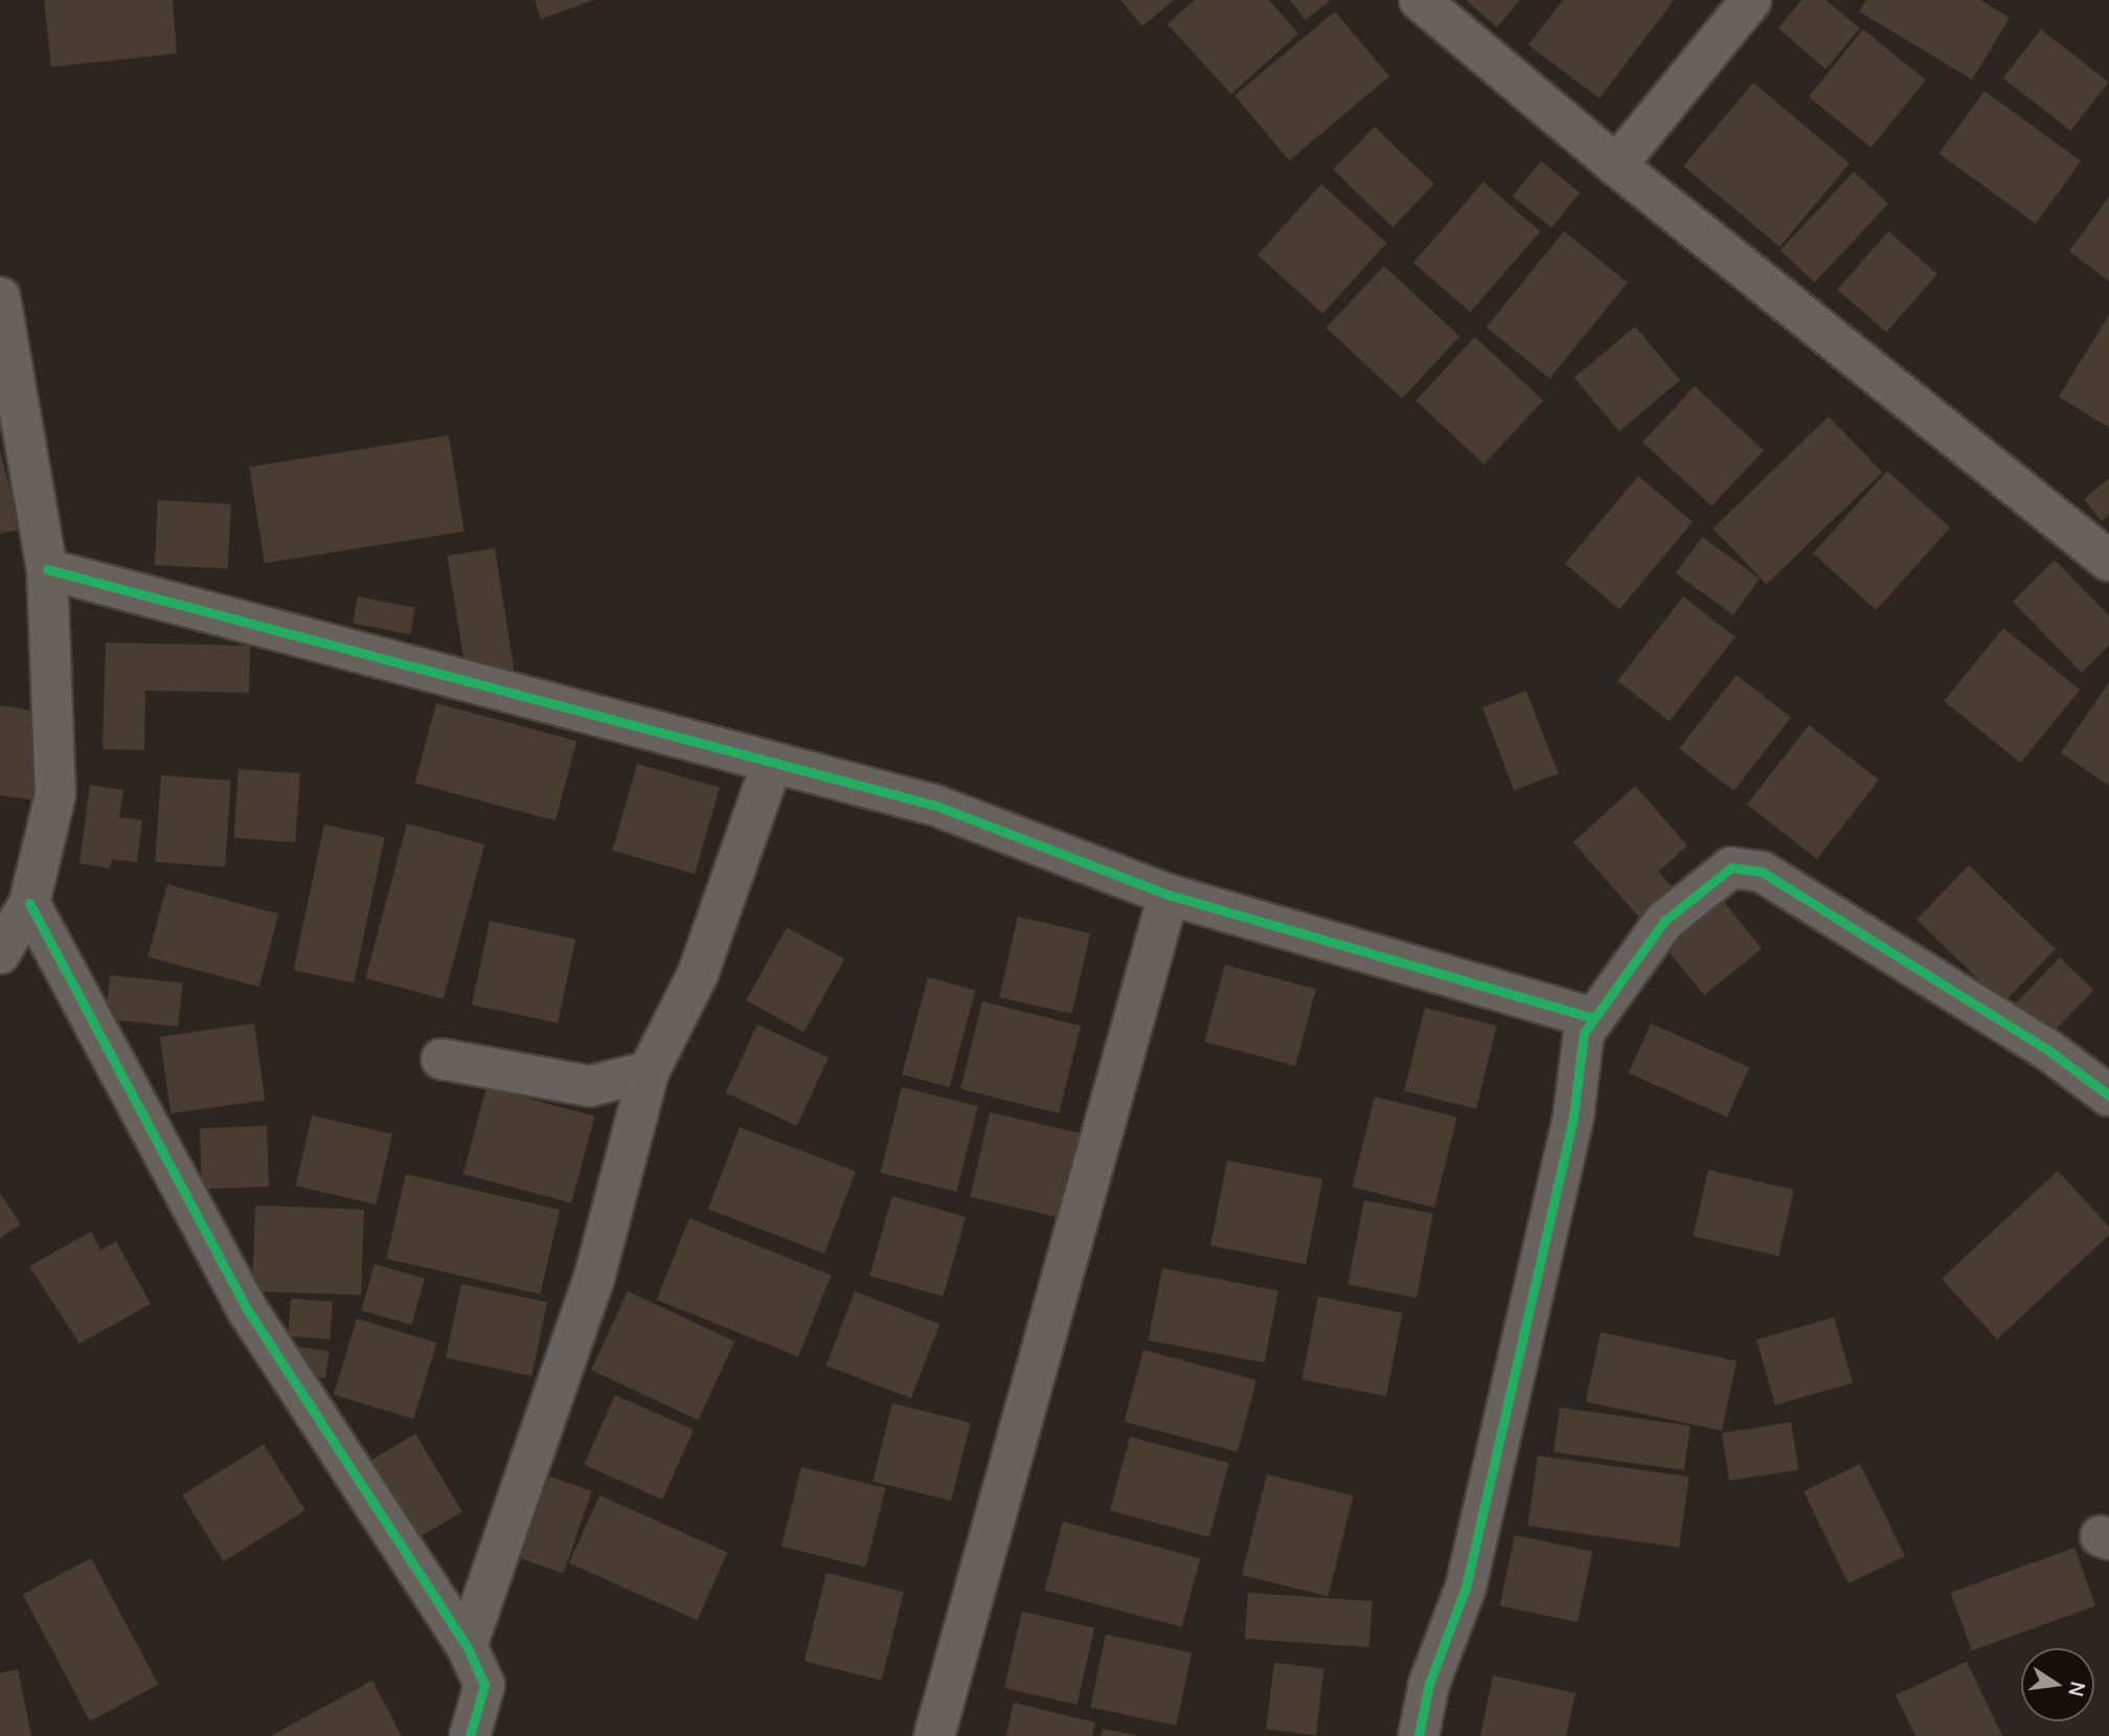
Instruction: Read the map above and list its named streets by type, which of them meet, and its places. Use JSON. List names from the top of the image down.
{
  "north": "right"
}
